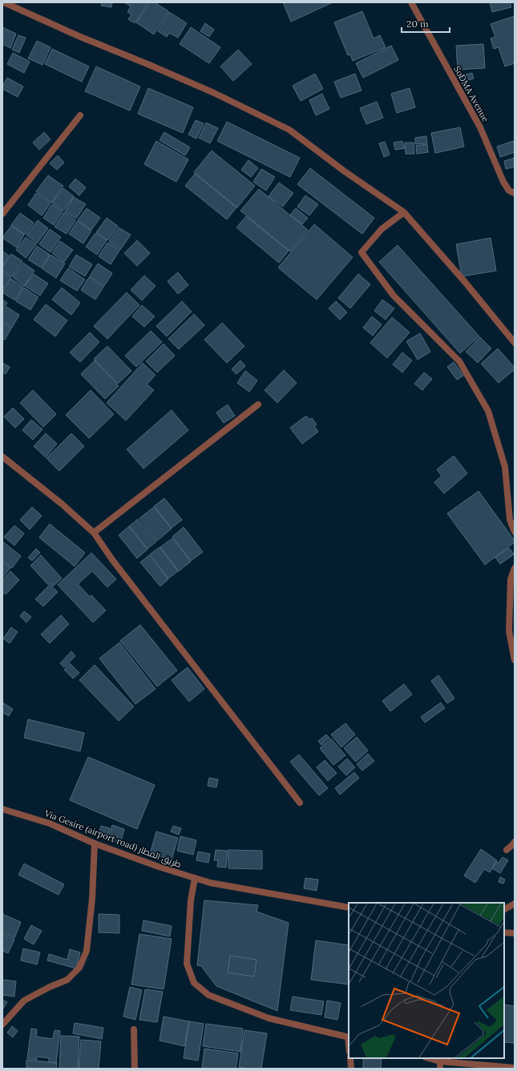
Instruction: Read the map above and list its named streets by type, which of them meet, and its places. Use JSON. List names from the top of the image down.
{
  "streets": {
    "street": ["SoDMA Avenue", "Via Gesire (airport road) طريق المطار"]
  },
  "scale_bar": "20 m"
}
